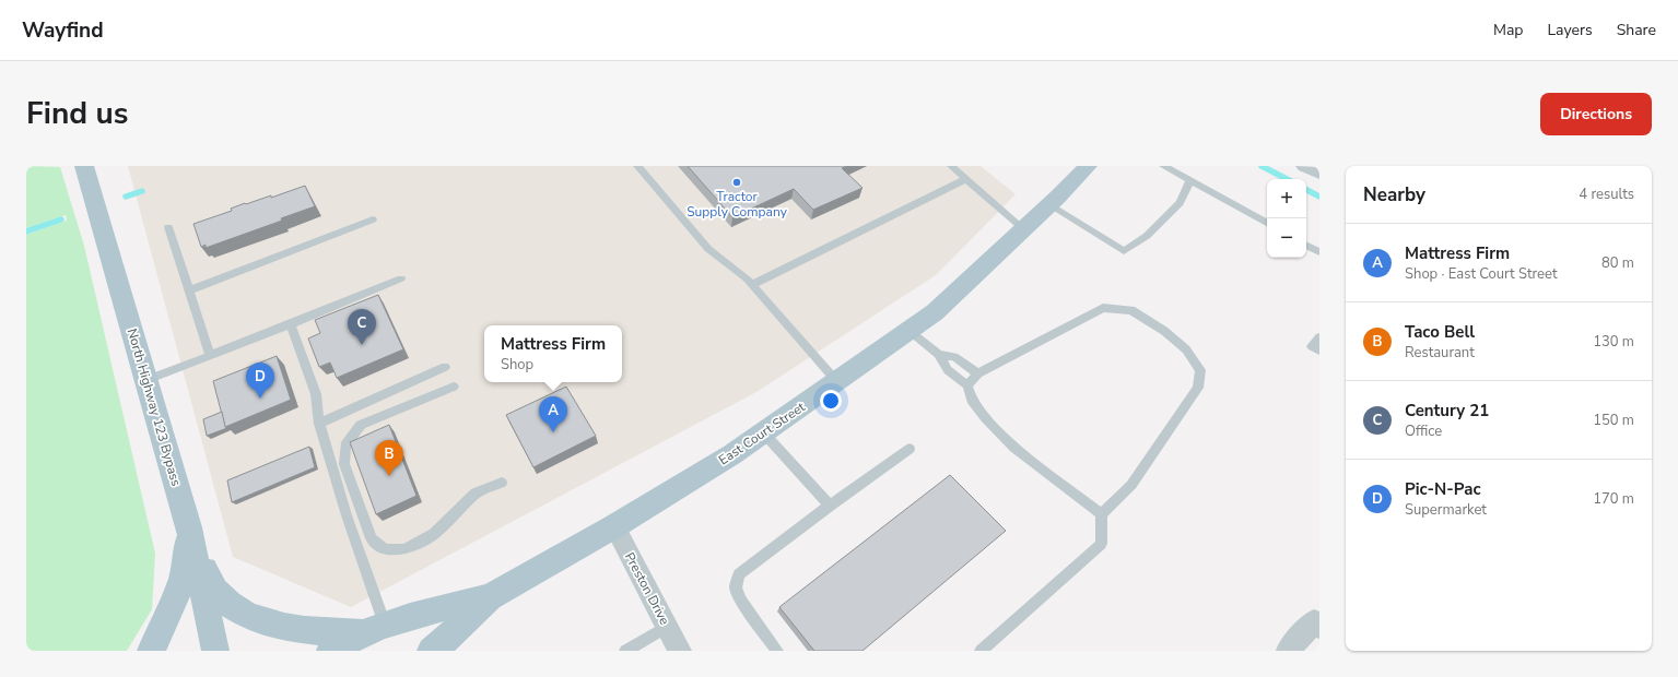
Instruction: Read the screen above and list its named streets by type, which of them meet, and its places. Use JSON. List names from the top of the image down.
{
  "streets": {
    "main road": ["North Highway 123 Bypass", "East Court Street"],
    "street": ["Preston Drive"]
  },
  "crossings": [
    ["East Court Street", "Preston Drive"]
  ],
  "places": ["Tractor Supply Company"],
  "page": {
    "header": "Wayfind",
    "nav": ["Map", "Layers", "Share"],
    "title": "Find us",
    "buttons": "Directions",
    "heading": ["Nearby", "4 results"],
    "map_buttons": ["+", "−"],
    "list": [
      {
        "mark": "A",
        "name": "Mattress Firm",
        "note": "Shop · East Court Street",
        "value": "80 m"
      },
      {
        "mark": "B",
        "name": "Taco Bell",
        "note": "Restaurant",
        "value": "130 m"
      },
      {
        "mark": "C",
        "name": "Century 21",
        "note": "Office",
        "value": "150 m"
      },
      {
        "mark": "D",
        "name": "Pic-N-Pac",
        "note": "Supermarket",
        "value": "170 m"
      }
    ],
    "pins": [
      "C",
      "D",
      "A",
      "B"
    ],
    "popup": ["Mattress Firm", "Shop"]
  }
}
